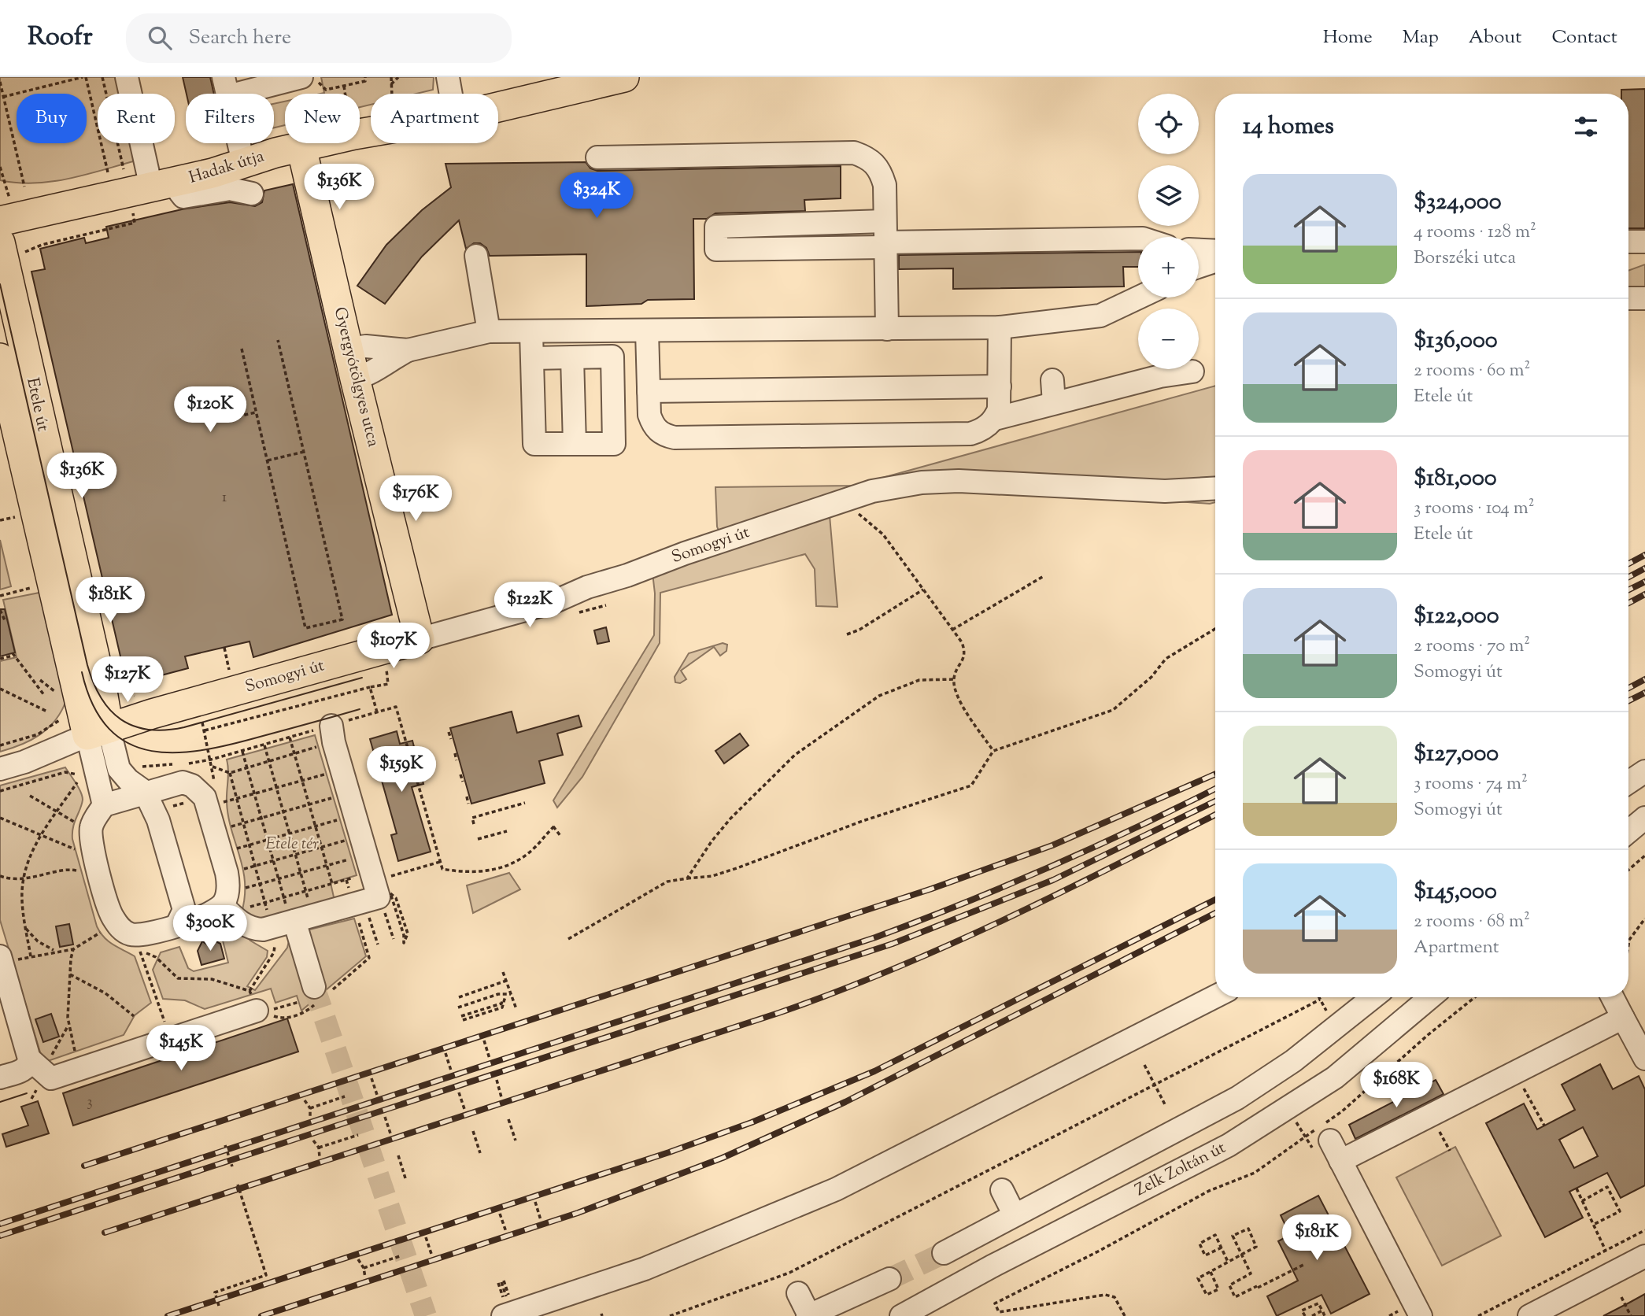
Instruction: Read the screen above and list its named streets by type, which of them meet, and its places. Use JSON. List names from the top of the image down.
{
  "streets": {
    "main road": [
      "Hadak útja",
      "Gyergyótölgyes utca",
      "Etele út",
      "Somogyi út"
    ],
    "street": ["Zelk Zoltán út"]
  },
  "crossings": [
    ["Hadak útja", "Gyergyótölgyes utca"],
    ["Gyergyótölgyes utca", "Somogyi út"],
    ["Etele út", "Somogyi út"]
  ],
  "parks": ["Etele tér"],
  "house_numbers": ["1", "3"],
  "page": {
    "header": "Roofr",
    "search": "Search here",
    "nav": [
      "Home",
      "Map",
      "About",
      "Contact"
    ],
    "map_buttons": ["+", "−"],
    "chip": [
      "Buy",
      "Rent",
      "Filters",
      "New",
      "Apartment"
    ],
    "heading": "14 homes",
    "list": [
      {
        "name": "$324,000",
        "note": "4 rooms · 128 m² · Borszéki utca"
      },
      {
        "name": "$136,000",
        "note": "2 rooms · 60 m² · Etele út"
      },
      {
        "name": "$181,000",
        "note": "3 rooms · 104 m² · Etele út"
      },
      {
        "name": "$122,000",
        "note": "2 rooms · 70 m² · Somogyi út"
      },
      {
        "name": "$127,000",
        "note": "3 rooms · 74 m² · Somogyi út"
      },
      {
        "name": "$145,000",
        "note": "2 rooms · 68 m² · Apartment"
      }
    ],
    "price": [
      "$136K",
      "$324K",
      "$120K",
      "$136K",
      "$176K",
      "$181K",
      "$122K",
      "$107K",
      "$127K",
      "$159K",
      "$300K",
      "$145K",
      "$168K",
      "$181K"
    ]
  }
}
